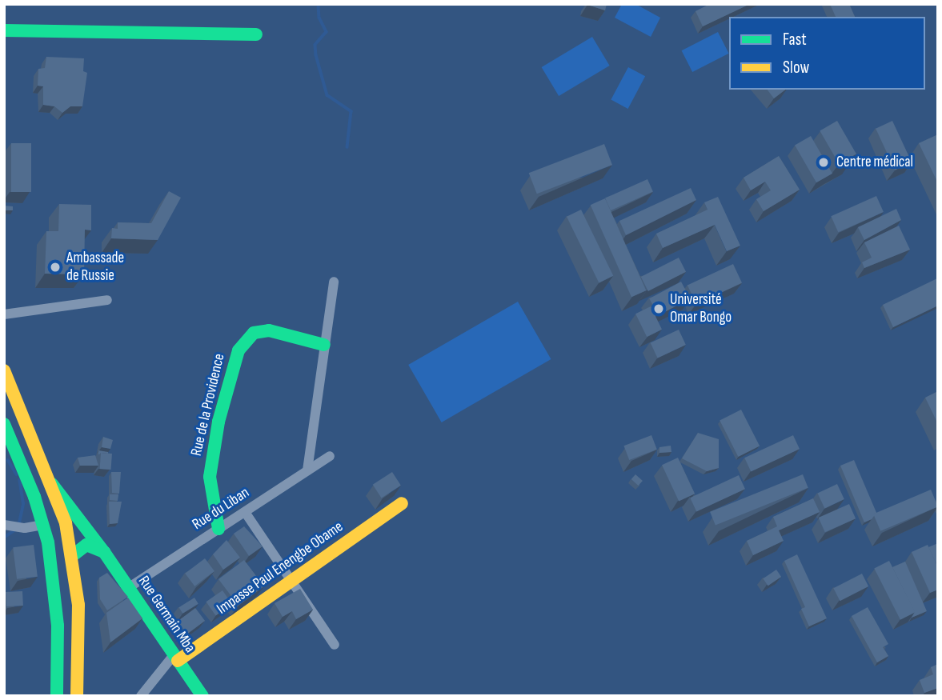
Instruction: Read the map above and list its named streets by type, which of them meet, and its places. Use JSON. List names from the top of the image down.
{
  "streets": {
    "street": [
      "Rue de la Providence",
      "Rue du Liban",
      "Impasse Paul Enengbe Obame",
      "Rue Germain Mba"
    ]
  },
  "crossings": [
    ["Rue de la Providence", "Rue du Liban"],
    ["Rue du Liban", "Rue Germain Mba"],
    ["Impasse Paul Enengbe Obame", "Rue Germain Mba"]
  ],
  "places": ["Centre médical", "Ambassade de Russie", "Université Omar Bongo"],
  "legend": ["Fast", "Slow"]
}
